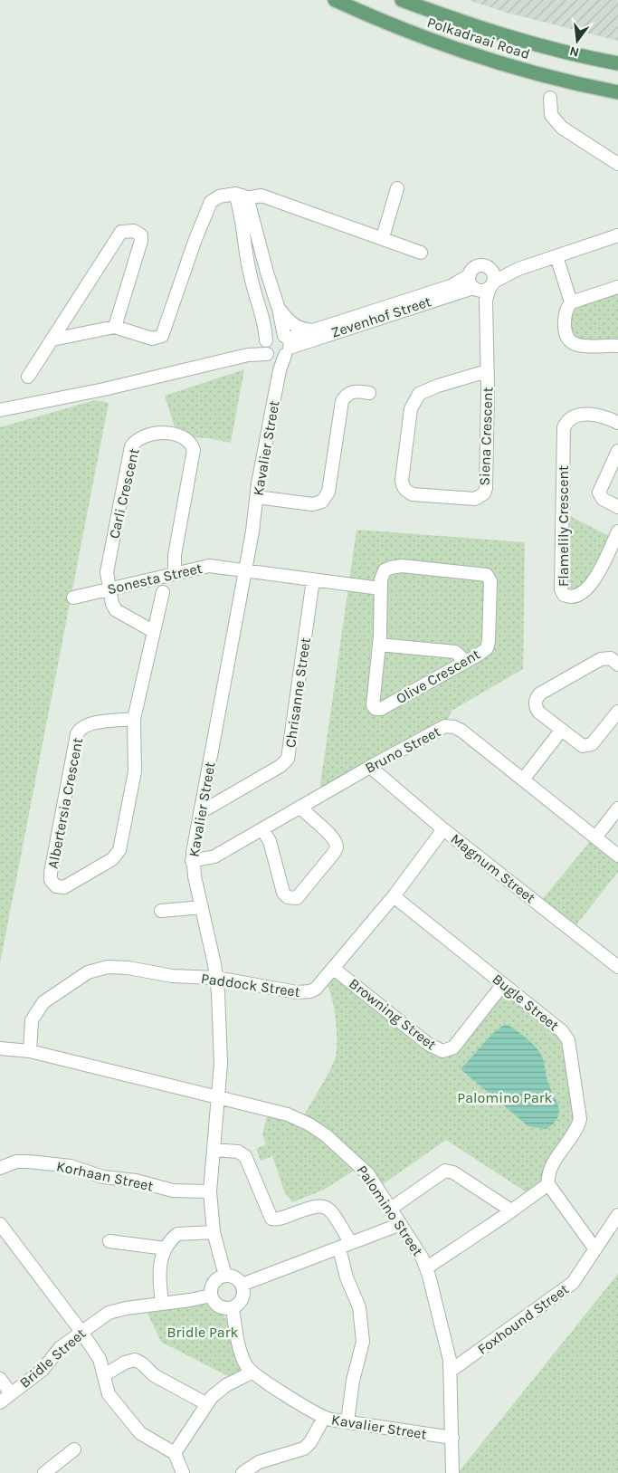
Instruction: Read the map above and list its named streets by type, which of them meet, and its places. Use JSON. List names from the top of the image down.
{
  "streets": {
    "main road": ["Polkadraai Road"],
    "street": [
      "Zevenhof Street",
      "Siena Crescent",
      "Kavalier Street",
      "Carli Crescent",
      "Flamelily Crescent",
      "Sonesta Street",
      "Olive Crescent",
      "Chrisanne Street",
      "Bruno Street",
      "Albertersia Crescent",
      "Magnum Street",
      "Paddock Street",
      "Bugle Street",
      "Browning Street",
      "Korhaan Street",
      "Palomino Street",
      "Foxhound Street",
      "Bridle Street"
    ]
  },
  "crossings": [
    ["Zevenhof Street", "Siena Crescent"],
    ["Zevenhof Street", "Kavalier Street"],
    ["Kavalier Street", "Sonesta Street"],
    ["Kavalier Street", "Chrisanne Street"],
    ["Kavalier Street", "Bruno Street"],
    ["Kavalier Street", "Paddock Street"],
    ["Kavalier Street", "Korhaan Street"],
    ["Kavalier Street", "Palomino Street"],
    ["Kavalier Street", "Bridle Street"],
    ["Carli Crescent", "Sonesta Street"],
    ["Carli Crescent", "Albertersia Crescent"],
    ["Sonesta Street", "Olive Crescent"],
    ["Sonesta Street", "Chrisanne Street"],
    ["Bruno Street", "Magnum Street"],
    ["Magnum Street", "Paddock Street"],
    ["Paddock Street", "Bugle Street"],
    ["Paddock Street", "Browning Street"],
    ["Paddock Street", "Palomino Street"],
    ["Bugle Street", "Browning Street"],
    ["Palomino Street", "Foxhound Street"]
  ],
  "parks": ["Palomino Park", "Bridle Park"],
  "north": "bottom"
}
